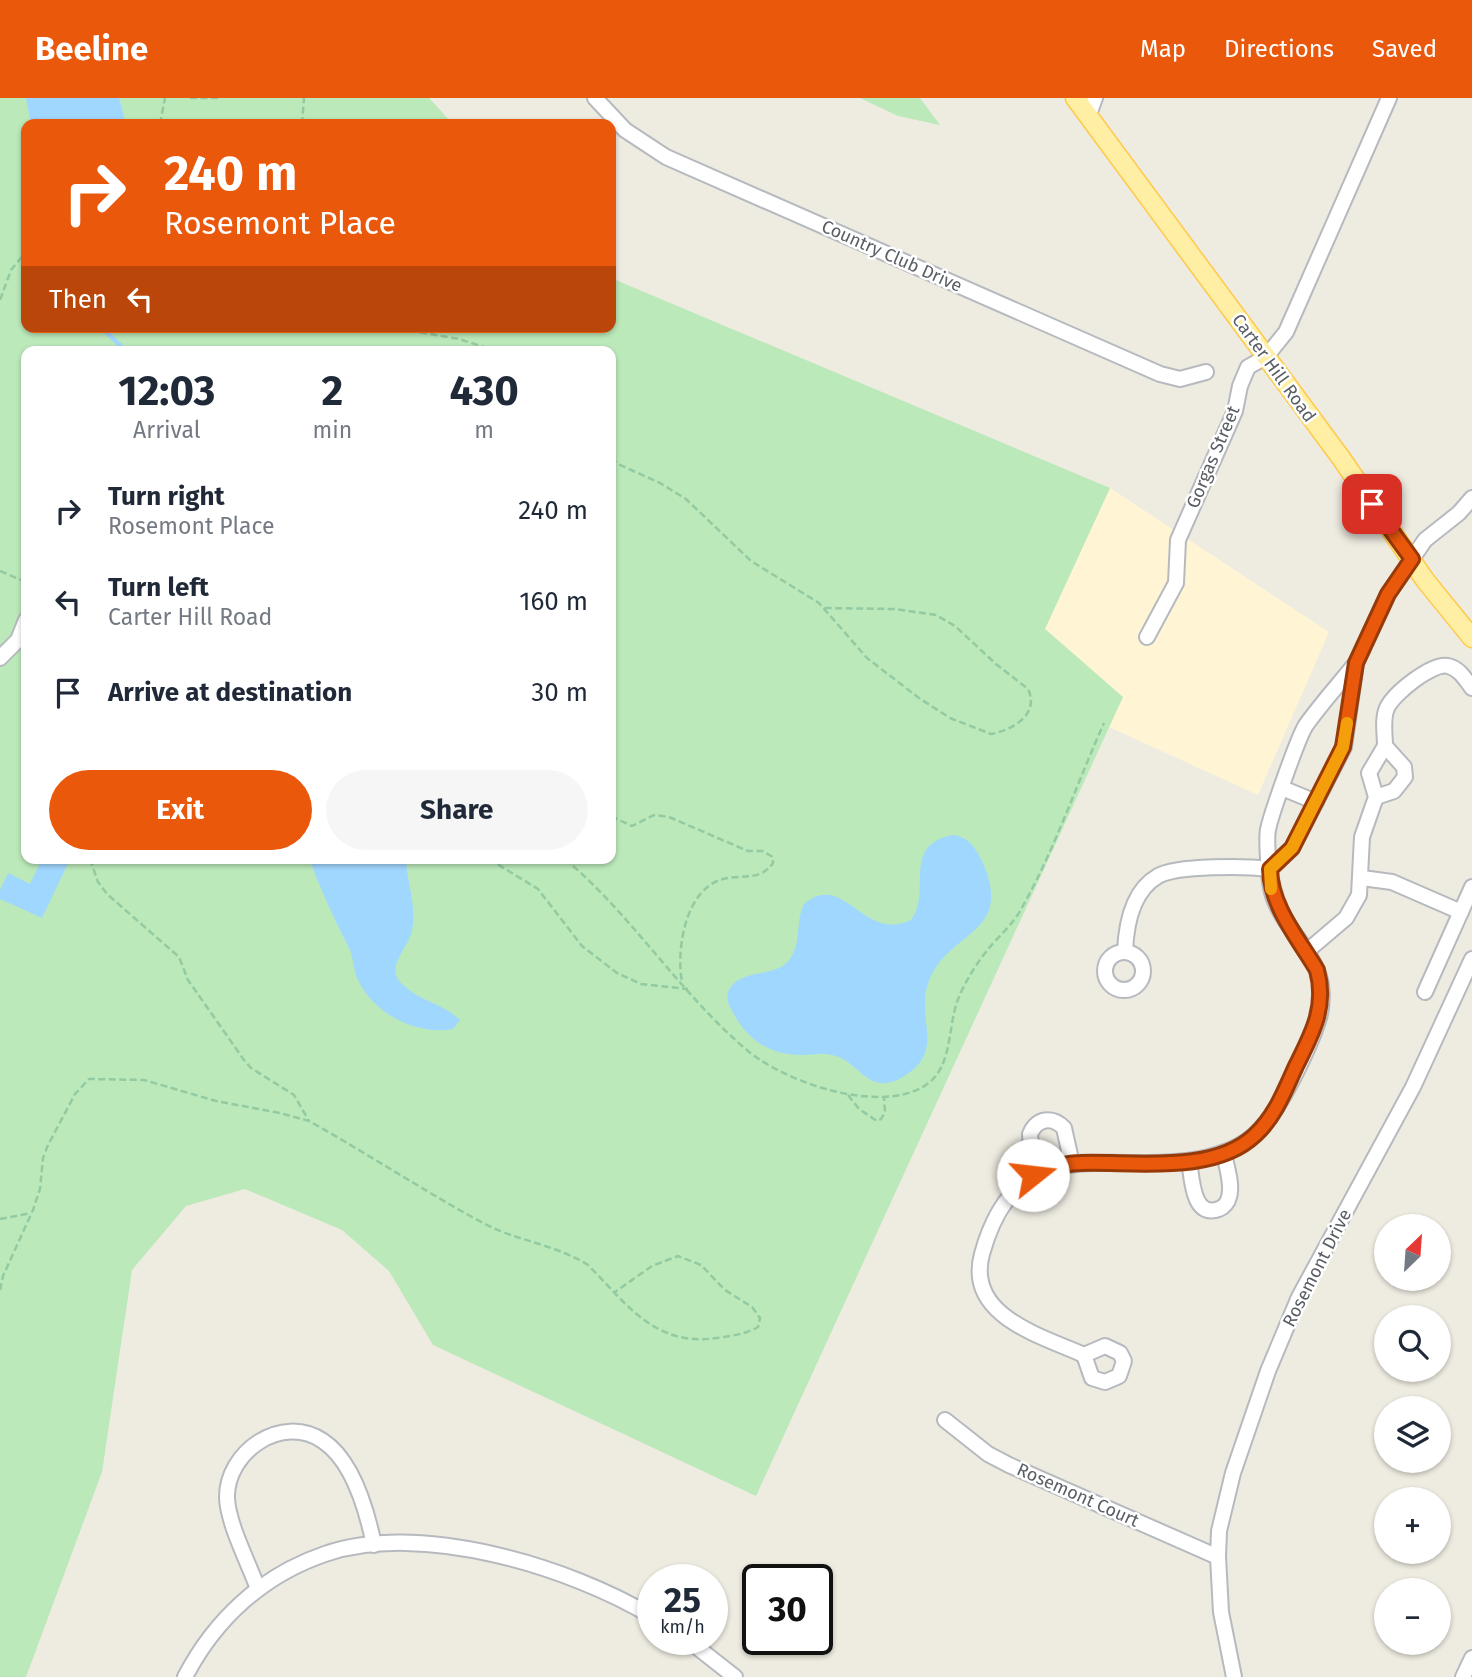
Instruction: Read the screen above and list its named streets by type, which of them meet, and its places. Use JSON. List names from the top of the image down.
{
  "streets": {
    "main road": ["Carter Hill Road"],
    "street": [
      "Country Club Drive",
      "Gorgas Street",
      "Rosemont Drive",
      "Rosemont Court"
    ]
  },
  "crossings": [
    ["Carter Hill Road", "Gorgas Street"],
    ["Rosemont Drive", "Rosemont Court"]
  ],
  "north": "top right",
  "page": {
    "header": "Beeline",
    "nav": ["Map", "Directions", "Saved"],
    "turn": ["240 m", "Rosemont Place"],
    "then": "Then",
    "eta": [
      "12:03",
      "Arrival",
      "2",
      "min",
      "430",
      "m"
    ],
    "list": [
      {
        "name": "Turn right",
        "note": "Rosemont Place",
        "value": "240 m"
      },
      {
        "name": "Turn left",
        "note": "Carter Hill Road",
        "value": "160 m"
      },
      {
        "name": "Arrive at destination",
        "value": "30 m"
      }
    ],
    "buttons": ["Exit", "Share"],
    "map_buttons": ["+", "−"],
    "speed": "25 km/h",
    "limit": "30"
  }
}
